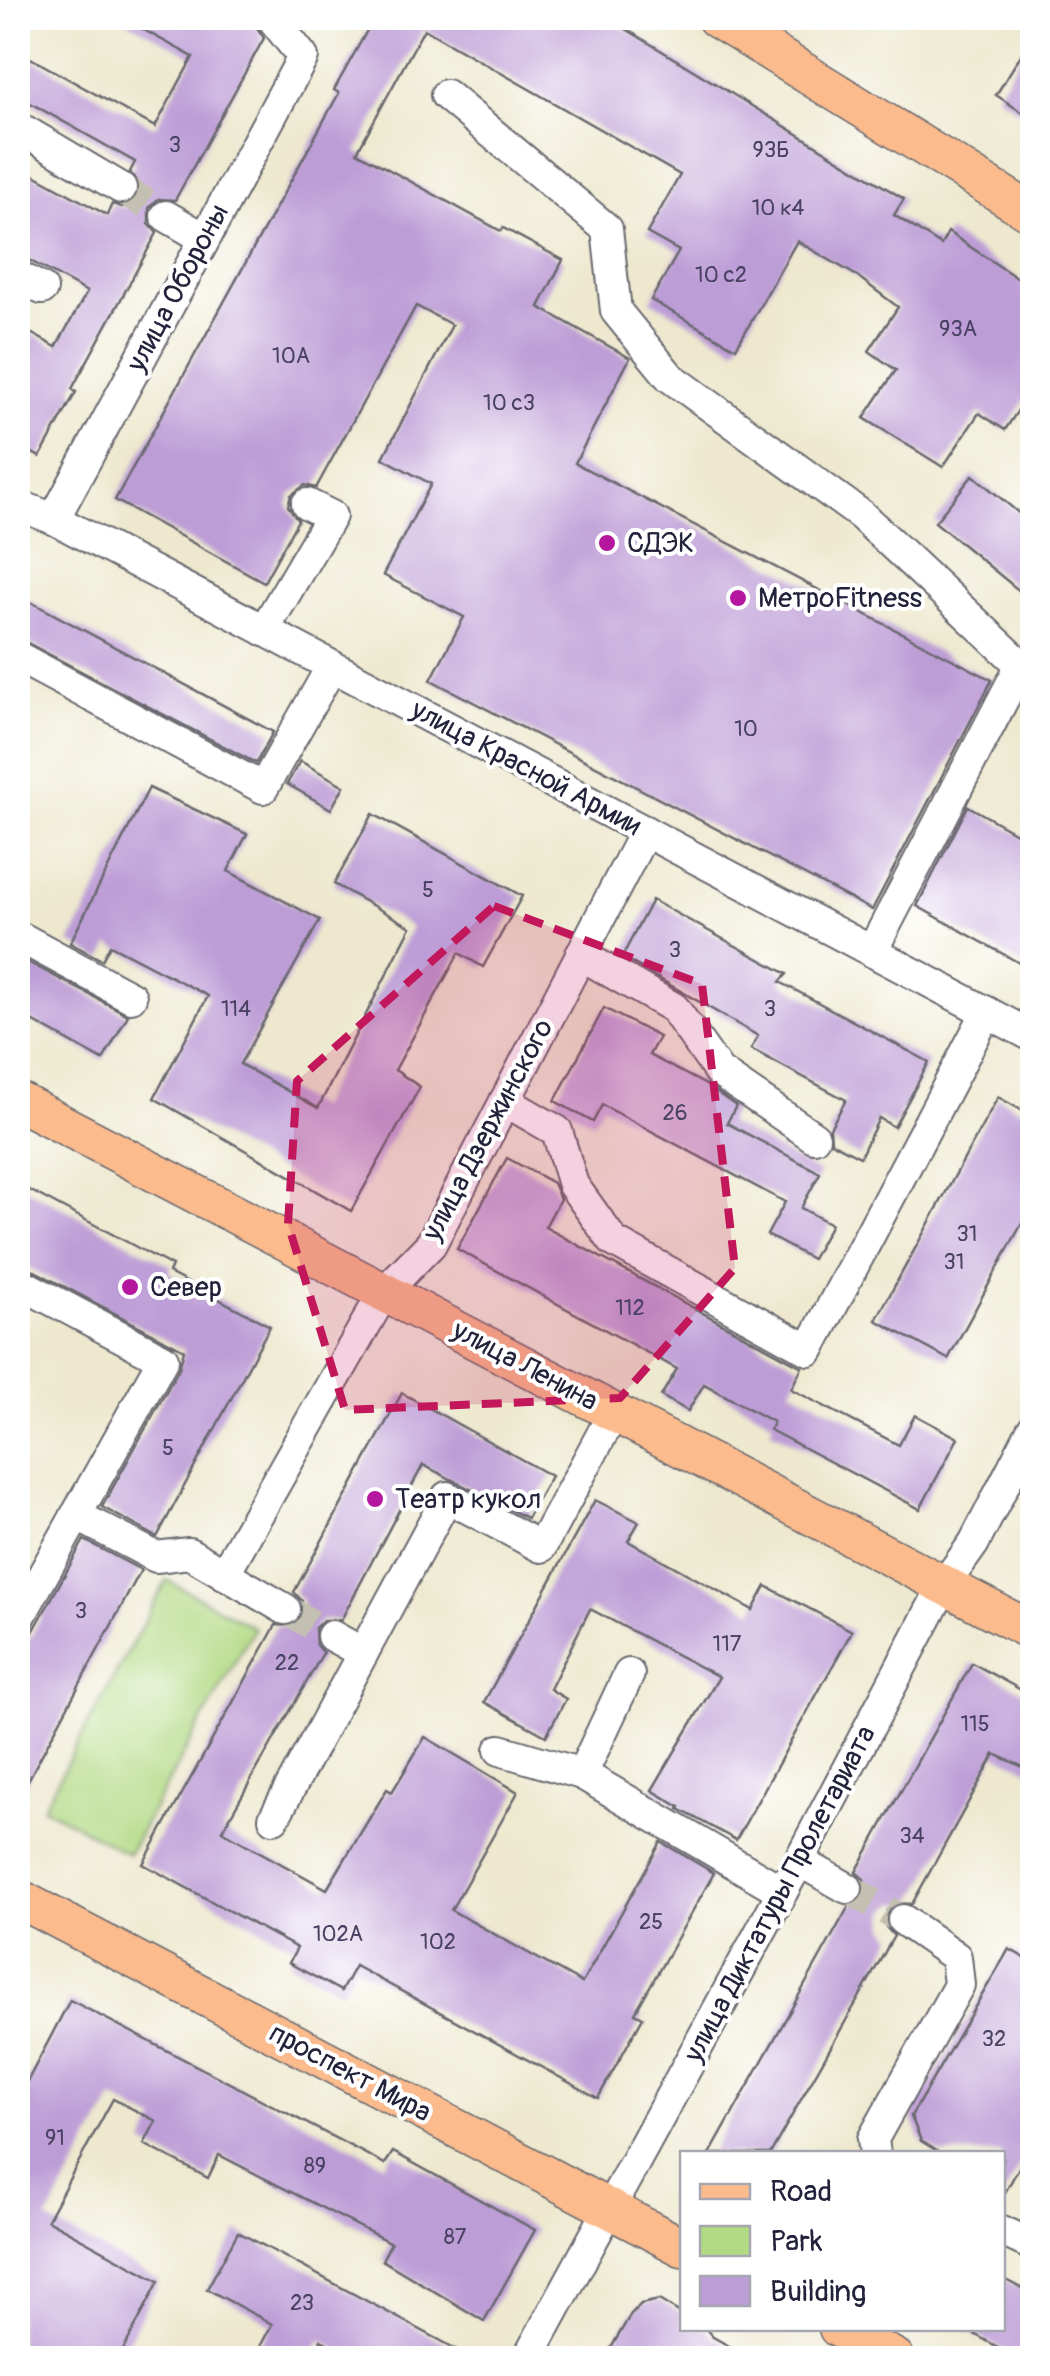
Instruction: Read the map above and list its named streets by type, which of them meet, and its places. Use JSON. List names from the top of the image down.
{
  "streets": {
    "main road": ["улица Ленина", "проспект Мира"],
    "street": [
      "улица Обороны",
      "улица Красной Армии",
      "улица Дзержинского",
      "улица Диктатуры Пролетариата"
    ]
  },
  "crossings": [
    ["улица Обороны", "улица Красной Армии"],
    ["улица Красной Армии", "улица Дзержинского"],
    ["улица Дзержинского", "улица Ленина"],
    ["улица Ленина", "улица Диктатуры Пролетариата"],
    ["улица Диктатуры Пролетариата", "проспект Мира"]
  ],
  "places": [
    "СДЭК",
    "МетроFitness",
    "Север",
    "Театр кукол"
  ],
  "house_numbers": [
    "3",
    "93Б",
    "10 к4",
    "10 с2",
    "93А",
    "10А",
    "10 с3",
    "10",
    "5",
    "3",
    "114",
    "3",
    "26",
    "31",
    "31",
    "112",
    "5",
    "3",
    "117",
    "22",
    "115",
    "34",
    "25",
    "102А",
    "102",
    "32",
    "91",
    "89",
    "87",
    "23"
  ],
  "legend": ["Road", "Park", "Building"]
}
